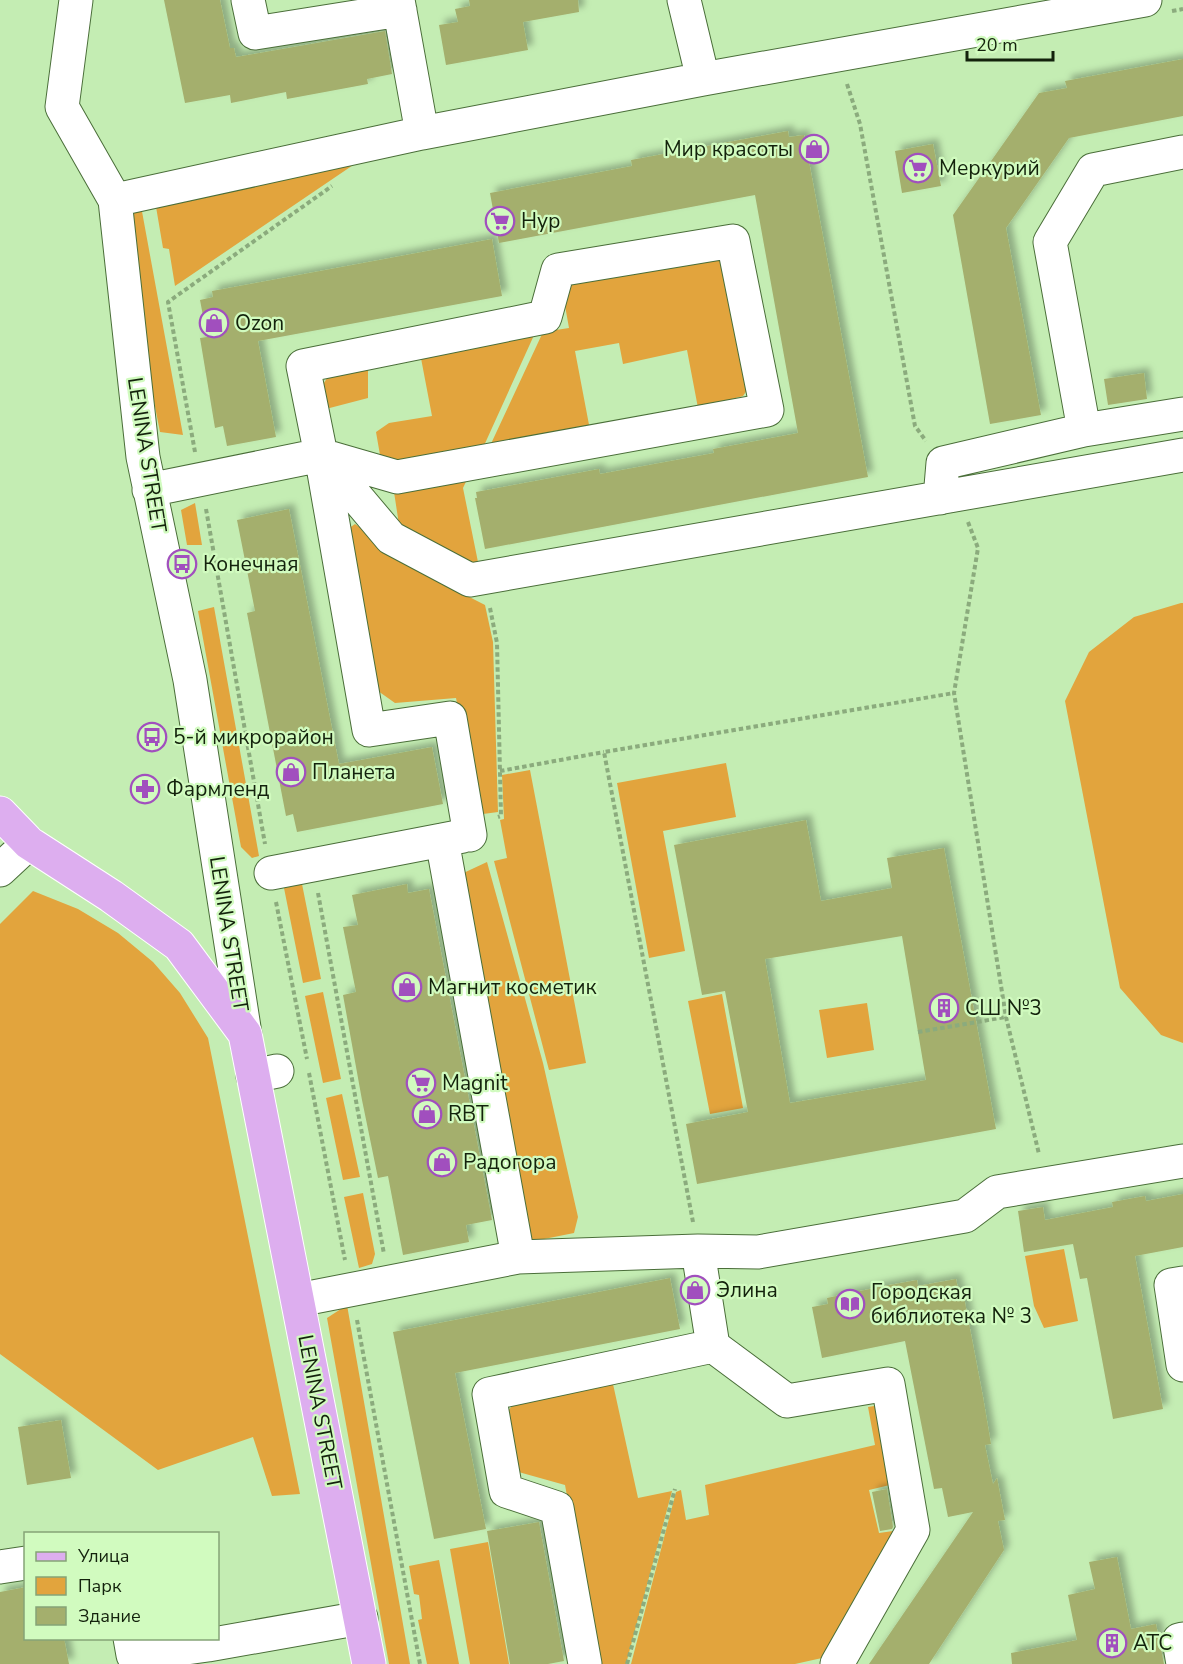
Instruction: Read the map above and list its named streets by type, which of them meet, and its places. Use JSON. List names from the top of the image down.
{
  "streets": {
    "main road": ["LENINA STREET"]
  },
  "places": {
    "shop": [
      "Мир красоты",
      "Ozon",
      "Планета",
      "Магнит косметик",
      "RBT",
      "Радогора",
      "Элина"
    ],
    "supermarket": ["Меркурий", "Нур", "Magnit"],
    "bus stop": ["Конечная", "5-й микрорайон"],
    "pharmacy": ["Фармленд"],
    "building": ["СШ №3", "АТС"],
    "library": ["Городская библиотека № 3"]
  },
  "legend": ["Улица", "Парк", "Здание"],
  "scale_bar": "20 m"
}
